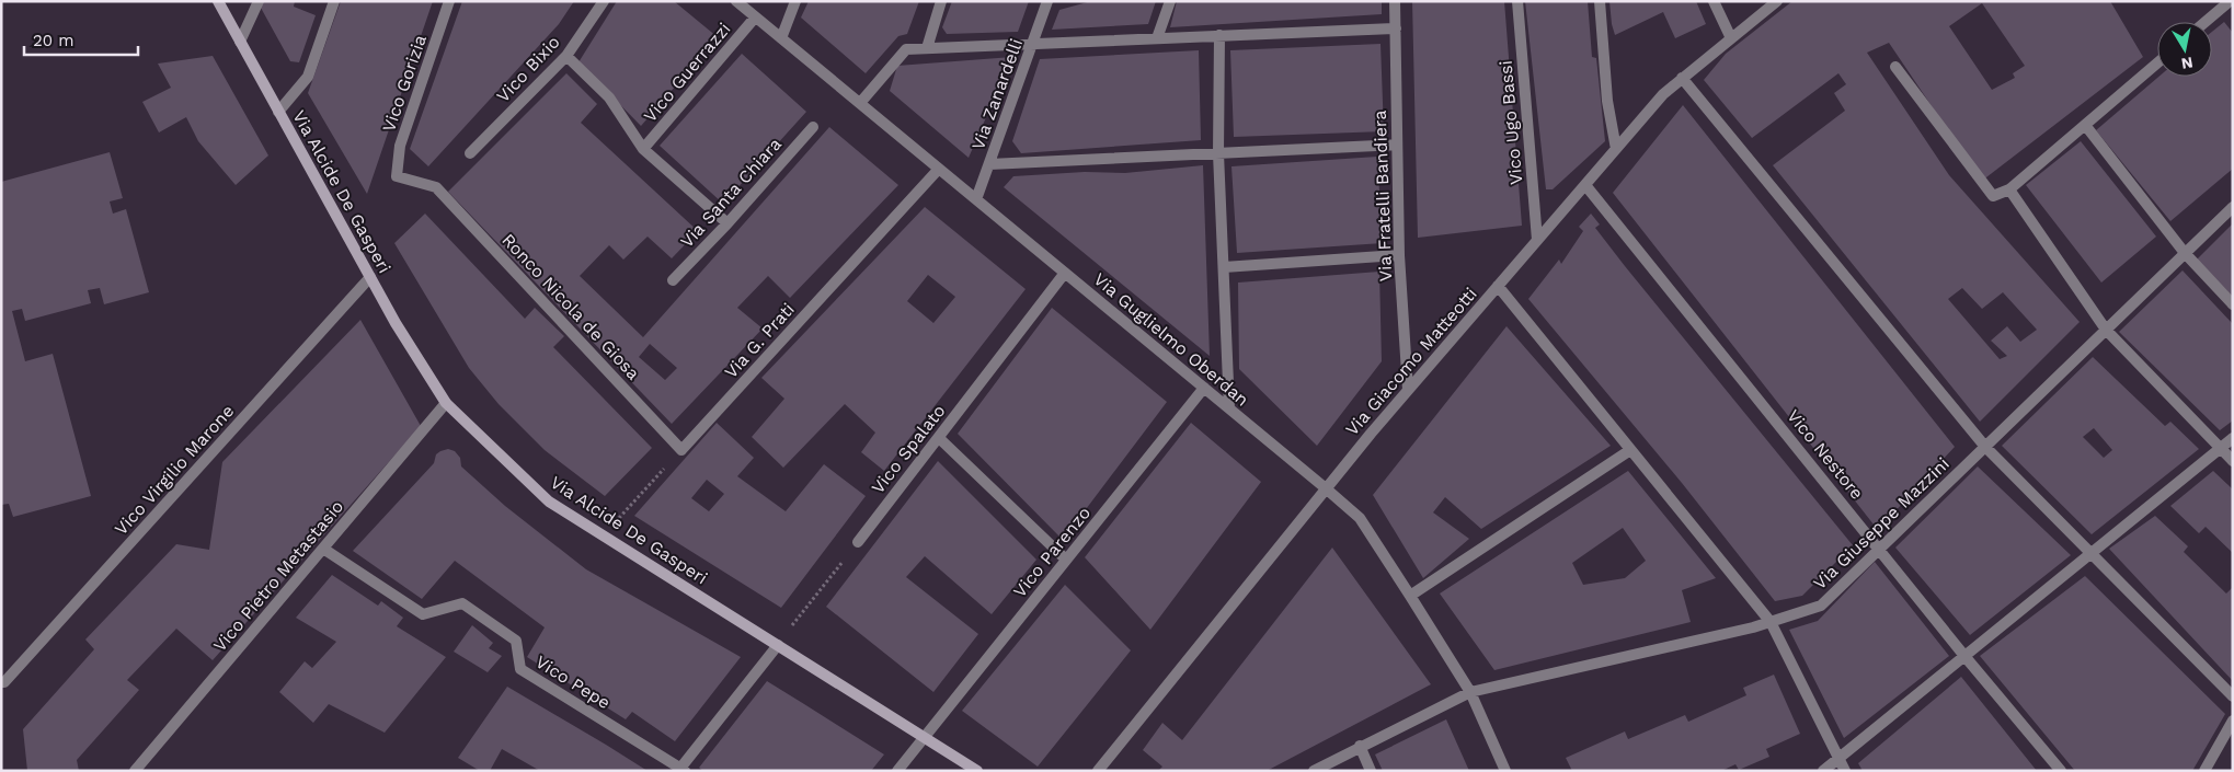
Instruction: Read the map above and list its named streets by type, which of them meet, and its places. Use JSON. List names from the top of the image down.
{
  "streets": {
    "street": [
      "Vico Bixio",
      "Vico Guerrazzi",
      "Vico Gorizia",
      "Via Zanardelli",
      "Vico Ugo Bassi",
      "Via Alcide De Gasperi",
      "Via Santa Chiara",
      "Via Fratelli Bandiera",
      "Ronco Nicola de Giosa",
      "Via Guglielmo Oberdan",
      "Via G. Prati",
      "Via Giacomo Matteotti",
      "Vico Spalato",
      "Vico Nestore",
      "Vico Virgilio Marone",
      "Via Giuseppe Mazzini",
      "Vico Parenzo",
      "Vico Pietro Metastasio",
      "Vico Pepe"
    ]
  },
  "crossings": [
    ["Vico Guerrazzi", "Via Guglielmo Oberdan"],
    ["Vico Gorizia", "Ronco Nicola de Giosa"],
    ["Via Zanardelli", "Via Guglielmo Oberdan"],
    ["Vico Ugo Bassi", "Via Giacomo Matteotti"],
    ["Via Alcide De Gasperi", "Vico Virgilio Marone"],
    ["Via Alcide De Gasperi", "Vico Parenzo"],
    ["Via Alcide De Gasperi", "Vico Pietro Metastasio"],
    ["Via Fratelli Bandiera", "Via Giacomo Matteotti"],
    ["Ronco Nicola de Giosa", "Via G. Prati"],
    ["Via Guglielmo Oberdan", "Via G. Prati"],
    ["Via Guglielmo Oberdan", "Via Giacomo Matteotti"],
    ["Via Guglielmo Oberdan", "Vico Spalato"],
    ["Via Guglielmo Oberdan", "Via Giuseppe Mazzini"],
    ["Via Guglielmo Oberdan", "Vico Parenzo"],
    ["Via Giacomo Matteotti", "Vico Nestore"],
    ["Vico Nestore", "Via Giuseppe Mazzini"],
    ["Vico Pietro Metastasio", "Vico Pepe"]
  ],
  "scale_bar": "20 m",
  "north": "bottom"
}
